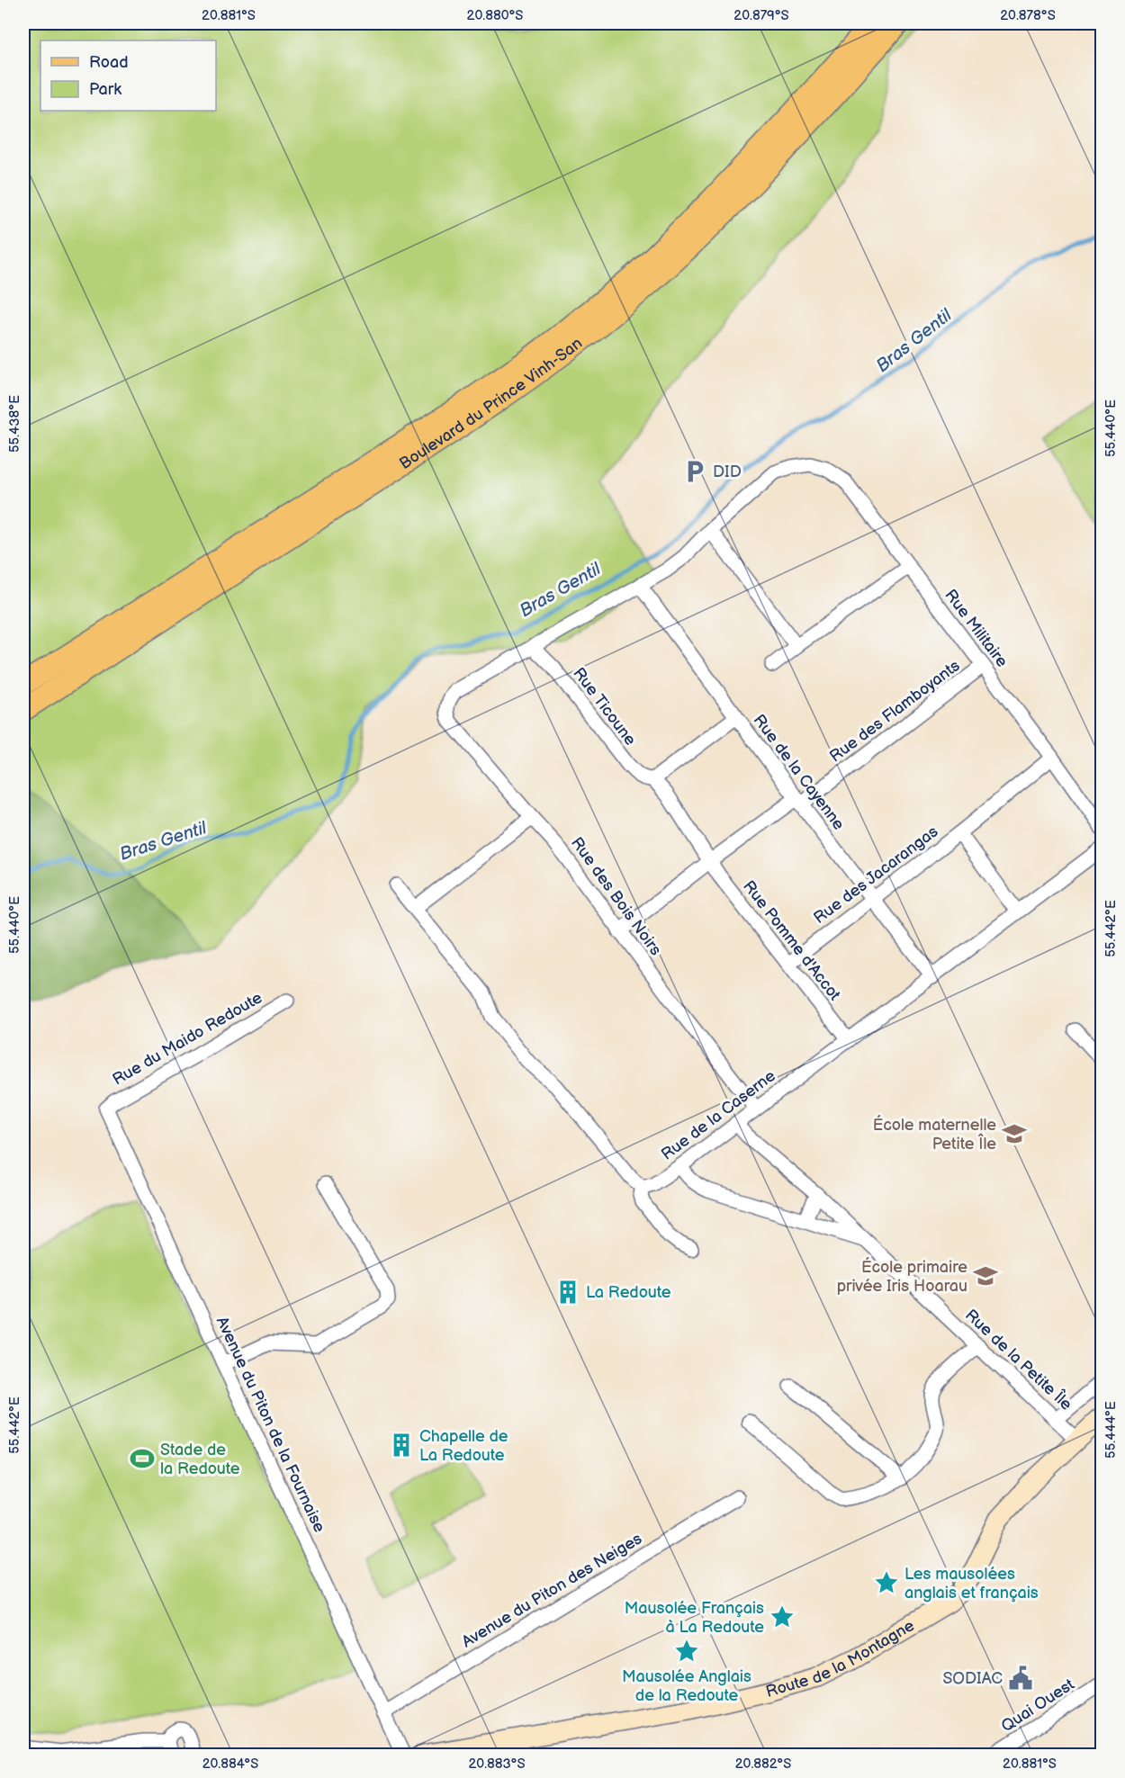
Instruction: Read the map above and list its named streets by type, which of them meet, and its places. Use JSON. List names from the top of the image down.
{
  "streets": {
    "main road": ["Boulevard du Prince Vinh-San", "Route de la Montagne"],
    "street": [
      "Rue Militaire",
      "Rue Ticoune",
      "Rue des Flamboyants",
      "Rue de la Cayenne",
      "Rue des Jacarangas",
      "Rue des Bois Noirs",
      "Rue Pomme d'Accot",
      "Rue du Maido Redoute",
      "Rue de la Caserne",
      "Rue de la Petite Île",
      "Avenue du Piton de la Fournaise",
      "Avenue du Piton des Neiges",
      "Quai Ouest"
    ]
  },
  "crossings": [
    ["Rue Militaire", "Rue des Flamboyants"],
    ["Rue Militaire", "Rue des Jacarangas"],
    ["Rue Ticoune", "Rue des Flamboyants"],
    ["Rue Ticoune", "Rue des Bois Noirs"],
    ["Rue Ticoune", "Rue Pomme d'Accot"],
    ["Rue des Flamboyants", "Rue de la Cayenne"],
    ["Rue des Flamboyants", "Rue des Bois Noirs"],
    ["Rue des Flamboyants", "Rue Pomme d'Accot"],
    ["Rue de la Cayenne", "Rue des Jacarangas"],
    ["Rue de la Cayenne", "Rue de la Caserne"],
    ["Rue des Jacarangas", "Rue Pomme d'Accot"],
    ["Rue des Jacarangas", "Rue de la Caserne"],
    ["Rue des Bois Noirs", "Rue de la Caserne"],
    ["Rue Pomme d'Accot", "Rue de la Caserne"],
    ["Rue du Maido Redoute", "Avenue du Piton de la Fournaise"],
    ["Rue de la Caserne", "Rue de la Petite Île"],
    ["Rue de la Petite Île", "Route de la Montagne"],
    ["Avenue du Piton de la Fournaise", "Avenue du Piton des Neiges"]
  ],
  "water": ["Bras Gentil"],
  "places": {
    "parking": ["DID"],
    "school or university": ["École maternelle Petite Île", "École primaire privée Iris Hoarau"],
    "building": ["La Redoute", "Chapelle de La Redoute"],
    "sports": ["Stade de la Redoute"],
    "place": ["Les mausolées anglais et français", "Mausolée Français à La Redoute", "Mausolée Anglais de la Redoute"],
    "public building": ["SODIAC"]
  },
  "legend": ["Road", "Park"],
  "coordinates": [
    "20.881°S",
    "20.880°S",
    "20.879°S",
    "20.878°S",
    "55.438°E",
    "55.440°E",
    "55.442°E",
    "55.444°E",
    "20.884°S",
    "20.883°S",
    "20.882°S"
  ]
}
